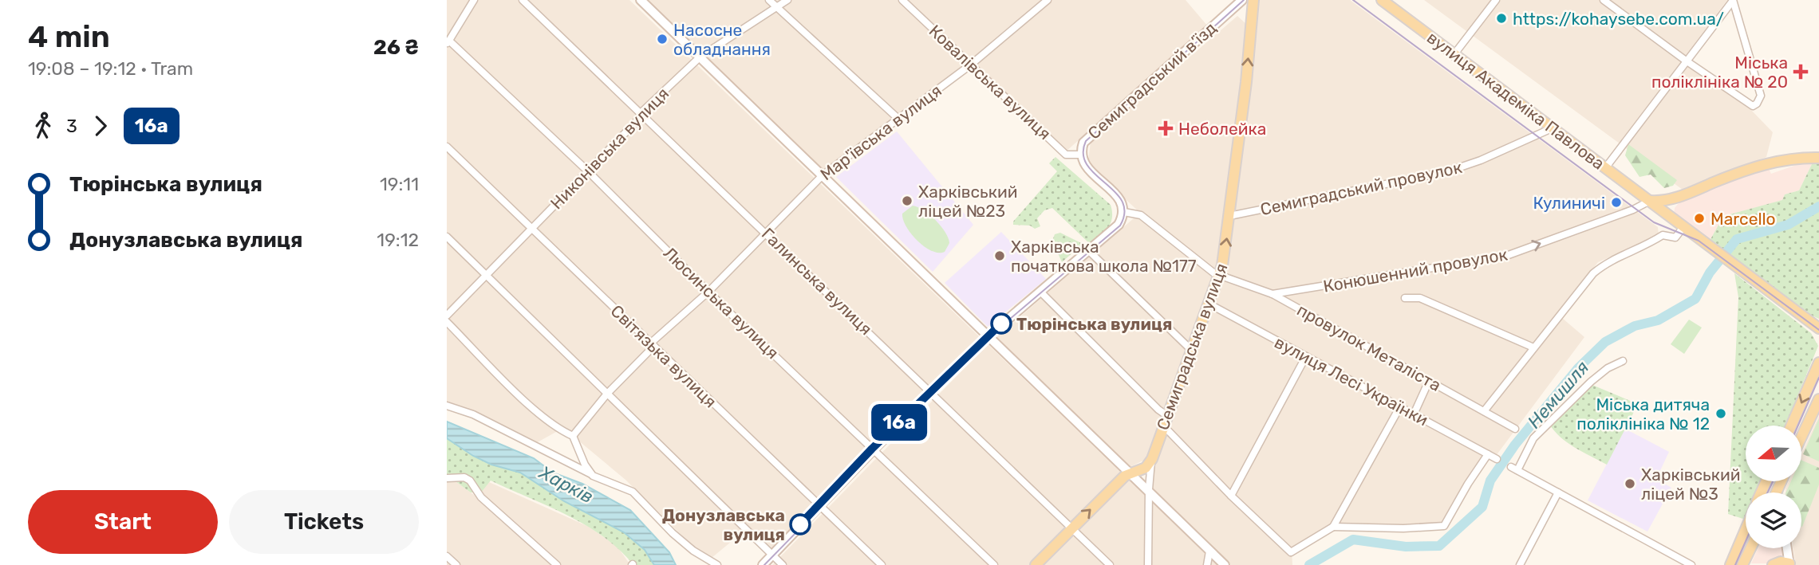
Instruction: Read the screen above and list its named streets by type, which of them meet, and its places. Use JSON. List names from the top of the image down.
{
  "streets": {
    "main road": ["Семиградський в’їзд", "вулиця Академіка Павлова", "Семиградська вулиця"],
    "street": [
      "Ковалівська вулиця",
      "Мар'ївська вулиця",
      "Никонівська вулиця",
      "Семиградський провулок",
      "Конюшенний провулок",
      "Галинська вулиця",
      "Люсинська вулиця",
      "провулок Металіста",
      "Світязька вулиця",
      "вулиця Лесі Українки"
    ]
  },
  "crossings": [
    ["Семиградський в’їзд", "Ковалівська вулиця"],
    ["Ковалівська вулиця", "Мар'ївська вулиця"],
    ["вулиця Академіка Павлова", "Семиградський провулок"],
    ["вулиця Академіка Павлова", "Конюшенний провулок"],
    ["Мар'ївська вулиця", "Галинська вулиця"],
    ["Мар'ївська вулиця", "Люсинська вулиця"],
    ["Мар'ївська вулиця", "Світязька вулиця"],
    ["Никонівська вулиця", "Галинська вулиця"],
    ["Никонівська вулиця", "Люсинська вулиця"],
    ["Никонівська вулиця", "Світязька вулиця"],
    ["Семиградський провулок", "Семиградська вулиця"],
    ["Конюшенний провулок", "провулок Металіста"],
    ["Семиградська вулиця", "провулок Металіста"],
    ["Семиградська вулиця", "вулиця Лесі Українки"]
  ],
  "one_way": ["Конюшенний провулок", "Семиградська вулиця"],
  "water": ["Немишля", "Харків"],
  "places": {
    "other": [
      "https://kohaysebe.com.ua/",
      "Насосне обладнання",
      "Харківський ліцей №23",
      "Кулиничі",
      "Marcello",
      "Харківська початкова школа №177",
      "Тюрінська вулиця",
      "Міська дитяча поліклініка № 12",
      "Харківський ліцей №3",
      "Донузлавська вулиця"
    ],
    "health": ["Міська поліклініка № 20", "Неболейка"]
  },
  "lines": ["tram line 16a"],
  "north": "left",
  "page": {
    "heading": ["4 min", "19:08 – 19:12 · Tram", "26 ₴"],
    "on_map": "16a",
    "legs": ["3", "16a"],
    "list": [
      {
        "name": "Тюрінська вулиця",
        "value": "19:11"
      },
      {
        "name": "Донузлавська вулиця",
        "value": "19:12"
      }
    ],
    "buttons": ["Start", "Tickets"]
  }
}
